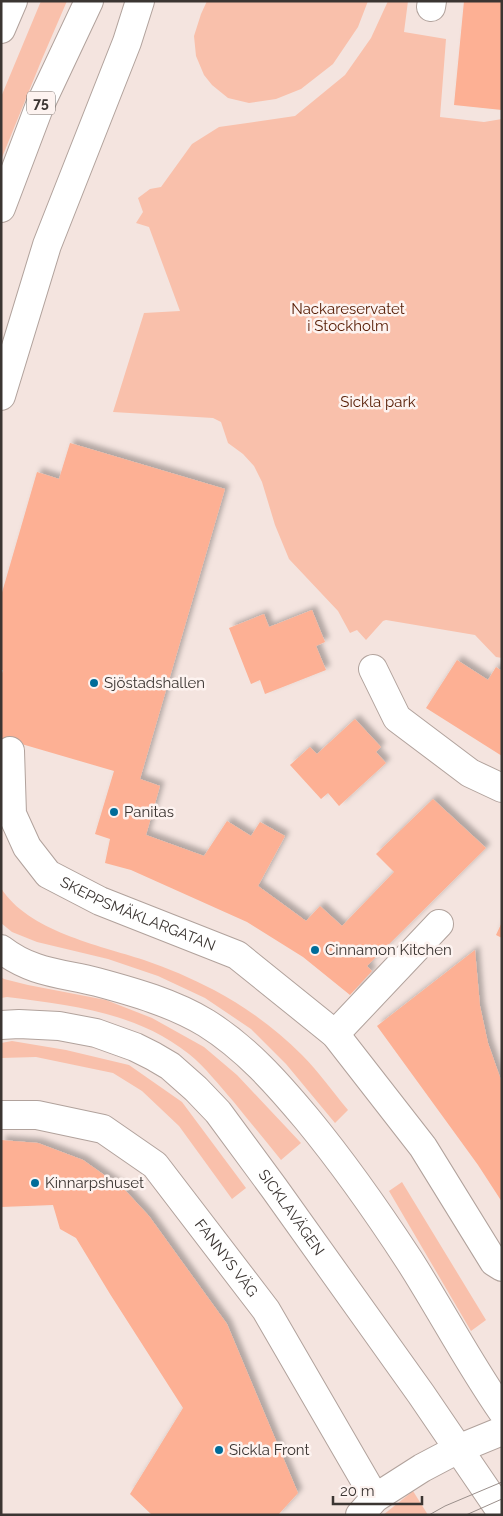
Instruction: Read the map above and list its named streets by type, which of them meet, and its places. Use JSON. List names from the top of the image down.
{
  "streets": {
    "main road": [
      "75",
      "SKEPPSMÄKLARGATAN",
      "SICKLAVÄGEN",
      "FANNYS VÄG"
    ]
  },
  "parks": ["Nackareservatet i Stockholm", "Sickla park"],
  "places": [
    "Sjöstadshallen",
    "Panitas",
    "Cinnamon Kitchen",
    "Kinnarpshuset",
    "Sickla Front"
  ],
  "scale_bar": "20 m"
}
